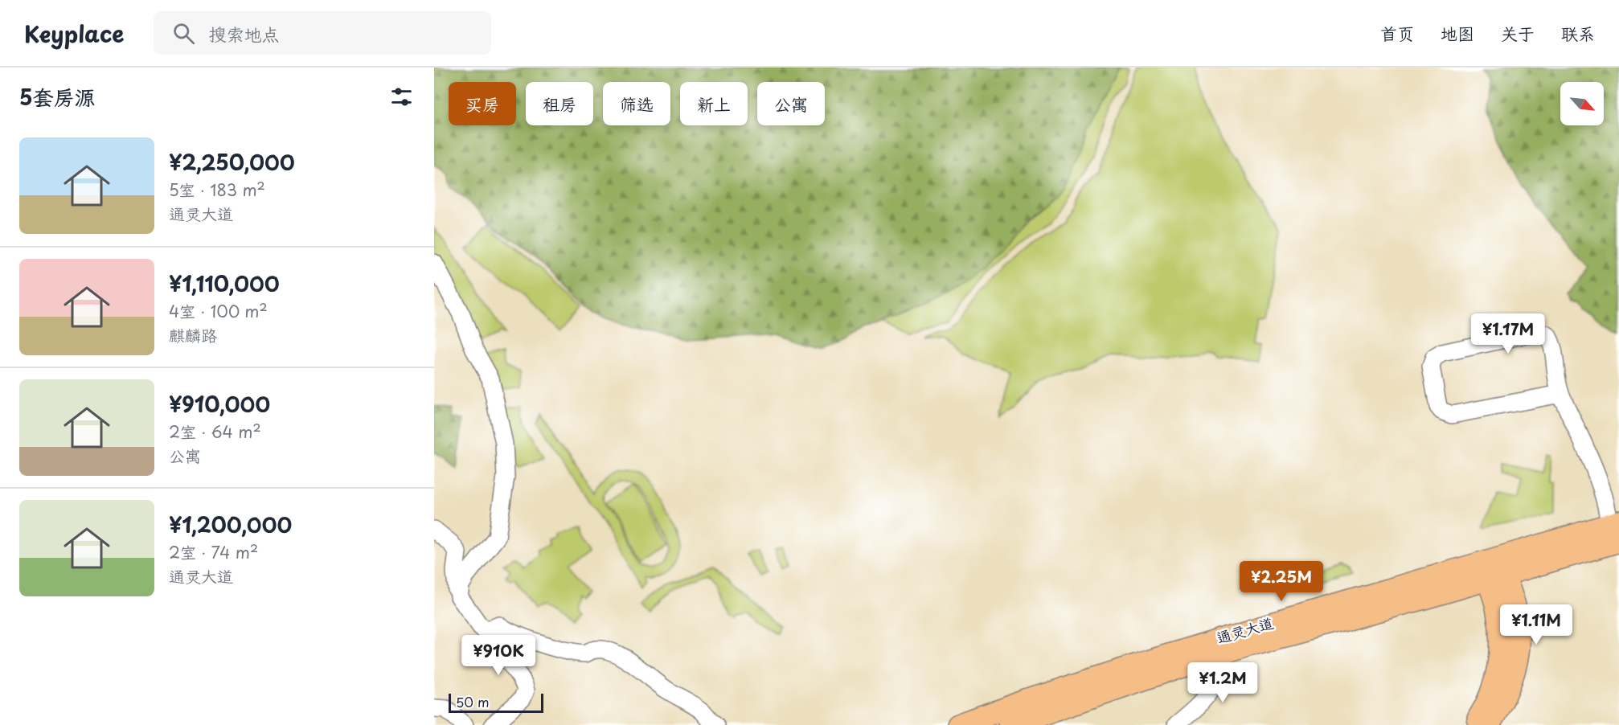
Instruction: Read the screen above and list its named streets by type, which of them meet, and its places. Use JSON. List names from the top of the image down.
{
  "streets": {
    "main road": ["通灵大道"]
  },
  "scale_bar": "50 m",
  "north": "bottom right",
  "page": {
    "header": "Keyplace",
    "search": "搜索地点",
    "nav": [
      "首页",
      "地图",
      "关于",
      "联系"
    ],
    "heading": "5套房源",
    "chip": [
      "买房",
      "租房",
      "筛选",
      "新上",
      "公寓"
    ],
    "list": [
      {
        "name": "¥2,250,000",
        "note": "5室 · 183 m² · 通灵大道"
      },
      {
        "name": "¥1,110,000",
        "note": "4室 · 100 m² · 麒麟路"
      },
      {
        "name": "¥910,000",
        "note": "2室 · 64 m² · 公寓"
      },
      {
        "name": "¥1,200,000",
        "note": "2室 · 74 m² · 通灵大道"
      }
    ],
    "price": [
      "¥1.17M",
      "¥2.25M",
      "¥1.11M",
      "¥910K",
      "¥1.2M"
    ],
    "scale": "50 m"
  }
}
